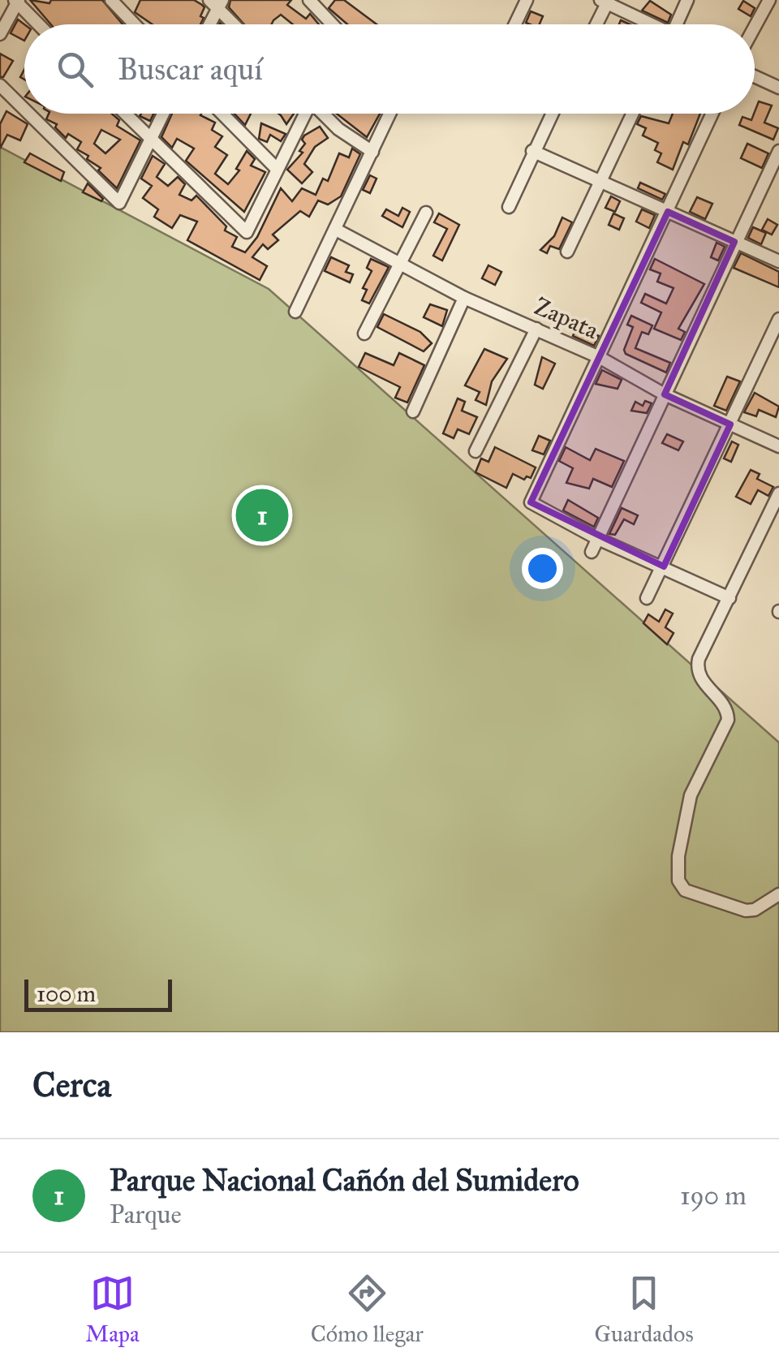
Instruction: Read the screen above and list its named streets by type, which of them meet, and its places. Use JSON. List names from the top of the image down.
{
  "streets": {
    "street": ["Zapata"]
  },
  "scale_bar": "100 m",
  "page": {
    "search": "Buscar aquí",
    "pins": "1",
    "scale": "100 m",
    "heading": "Cerca",
    "list": [
      {
        "mark": "1",
        "name": "Parque Nacional Cañón del Sumidero",
        "note": "Parque",
        "value": "190 m"
      }
    ],
    "nav": ["Mapa", "Cómo llegar", "Guardados"]
  }
}
